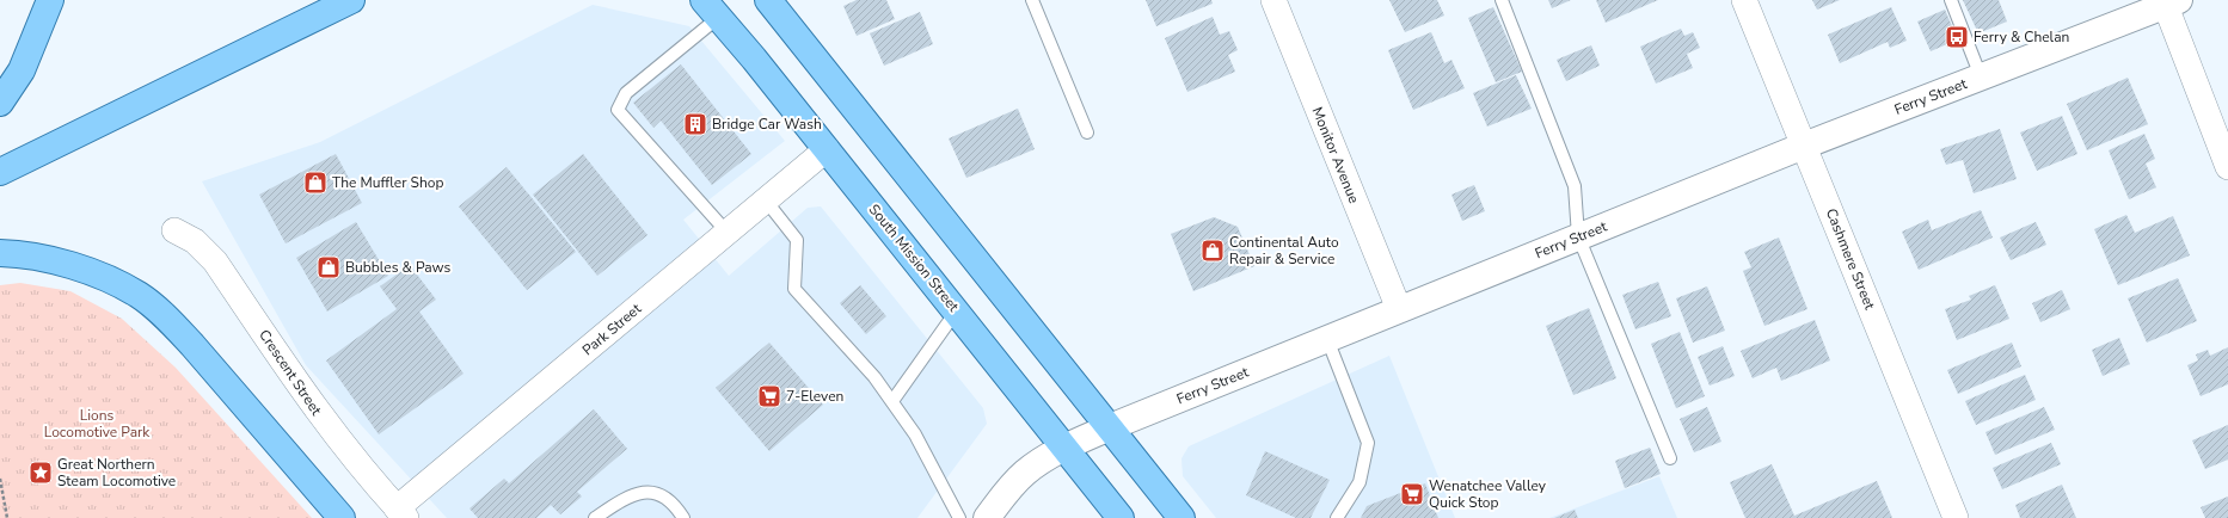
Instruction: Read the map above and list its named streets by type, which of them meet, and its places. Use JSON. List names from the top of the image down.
{
  "streets": {
    "main road": ["Ferry Street", "South Mission Street"],
    "street": [
      "Monitor Avenue",
      "Cashmere Street",
      "Park Street",
      "Crescent Street"
    ]
  },
  "crossings": [
    ["Ferry Street", "Monitor Avenue"],
    ["Ferry Street", "South Mission Street"],
    ["Ferry Street", "Cashmere Street"],
    ["South Mission Street", "Park Street"],
    ["Park Street", "Crescent Street"]
  ],
  "parks": ["Lions Locomotive Park"],
  "places": {
    "bus stop": ["Ferry & Chelan"],
    "building": ["Bridge Car Wash"],
    "shop": ["The Muffler Shop", "Continental Auto Repair & Service", "Bubbles & Paws"],
    "supermarket": ["7-Eleven", "Wenatchee Valley Quick Stop"],
    "place": ["Great Northern Steam Locomotive"]
  }
}
